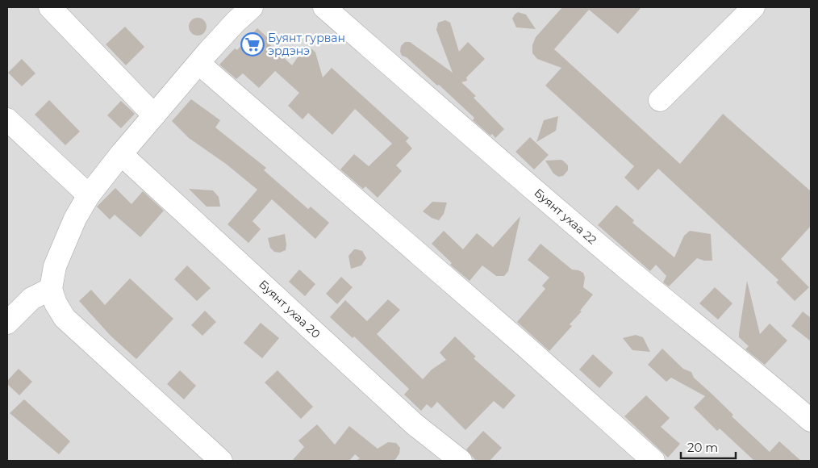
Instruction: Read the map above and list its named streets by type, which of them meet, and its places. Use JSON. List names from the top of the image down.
{
  "streets": {
    "street": ["Буянт ухаа 22", "Буянт ухаа 20"]
  },
  "places": {
    "supermarket": ["Буянт гурван эрдэнэ"]
  },
  "scale_bar": "20 m"
}
